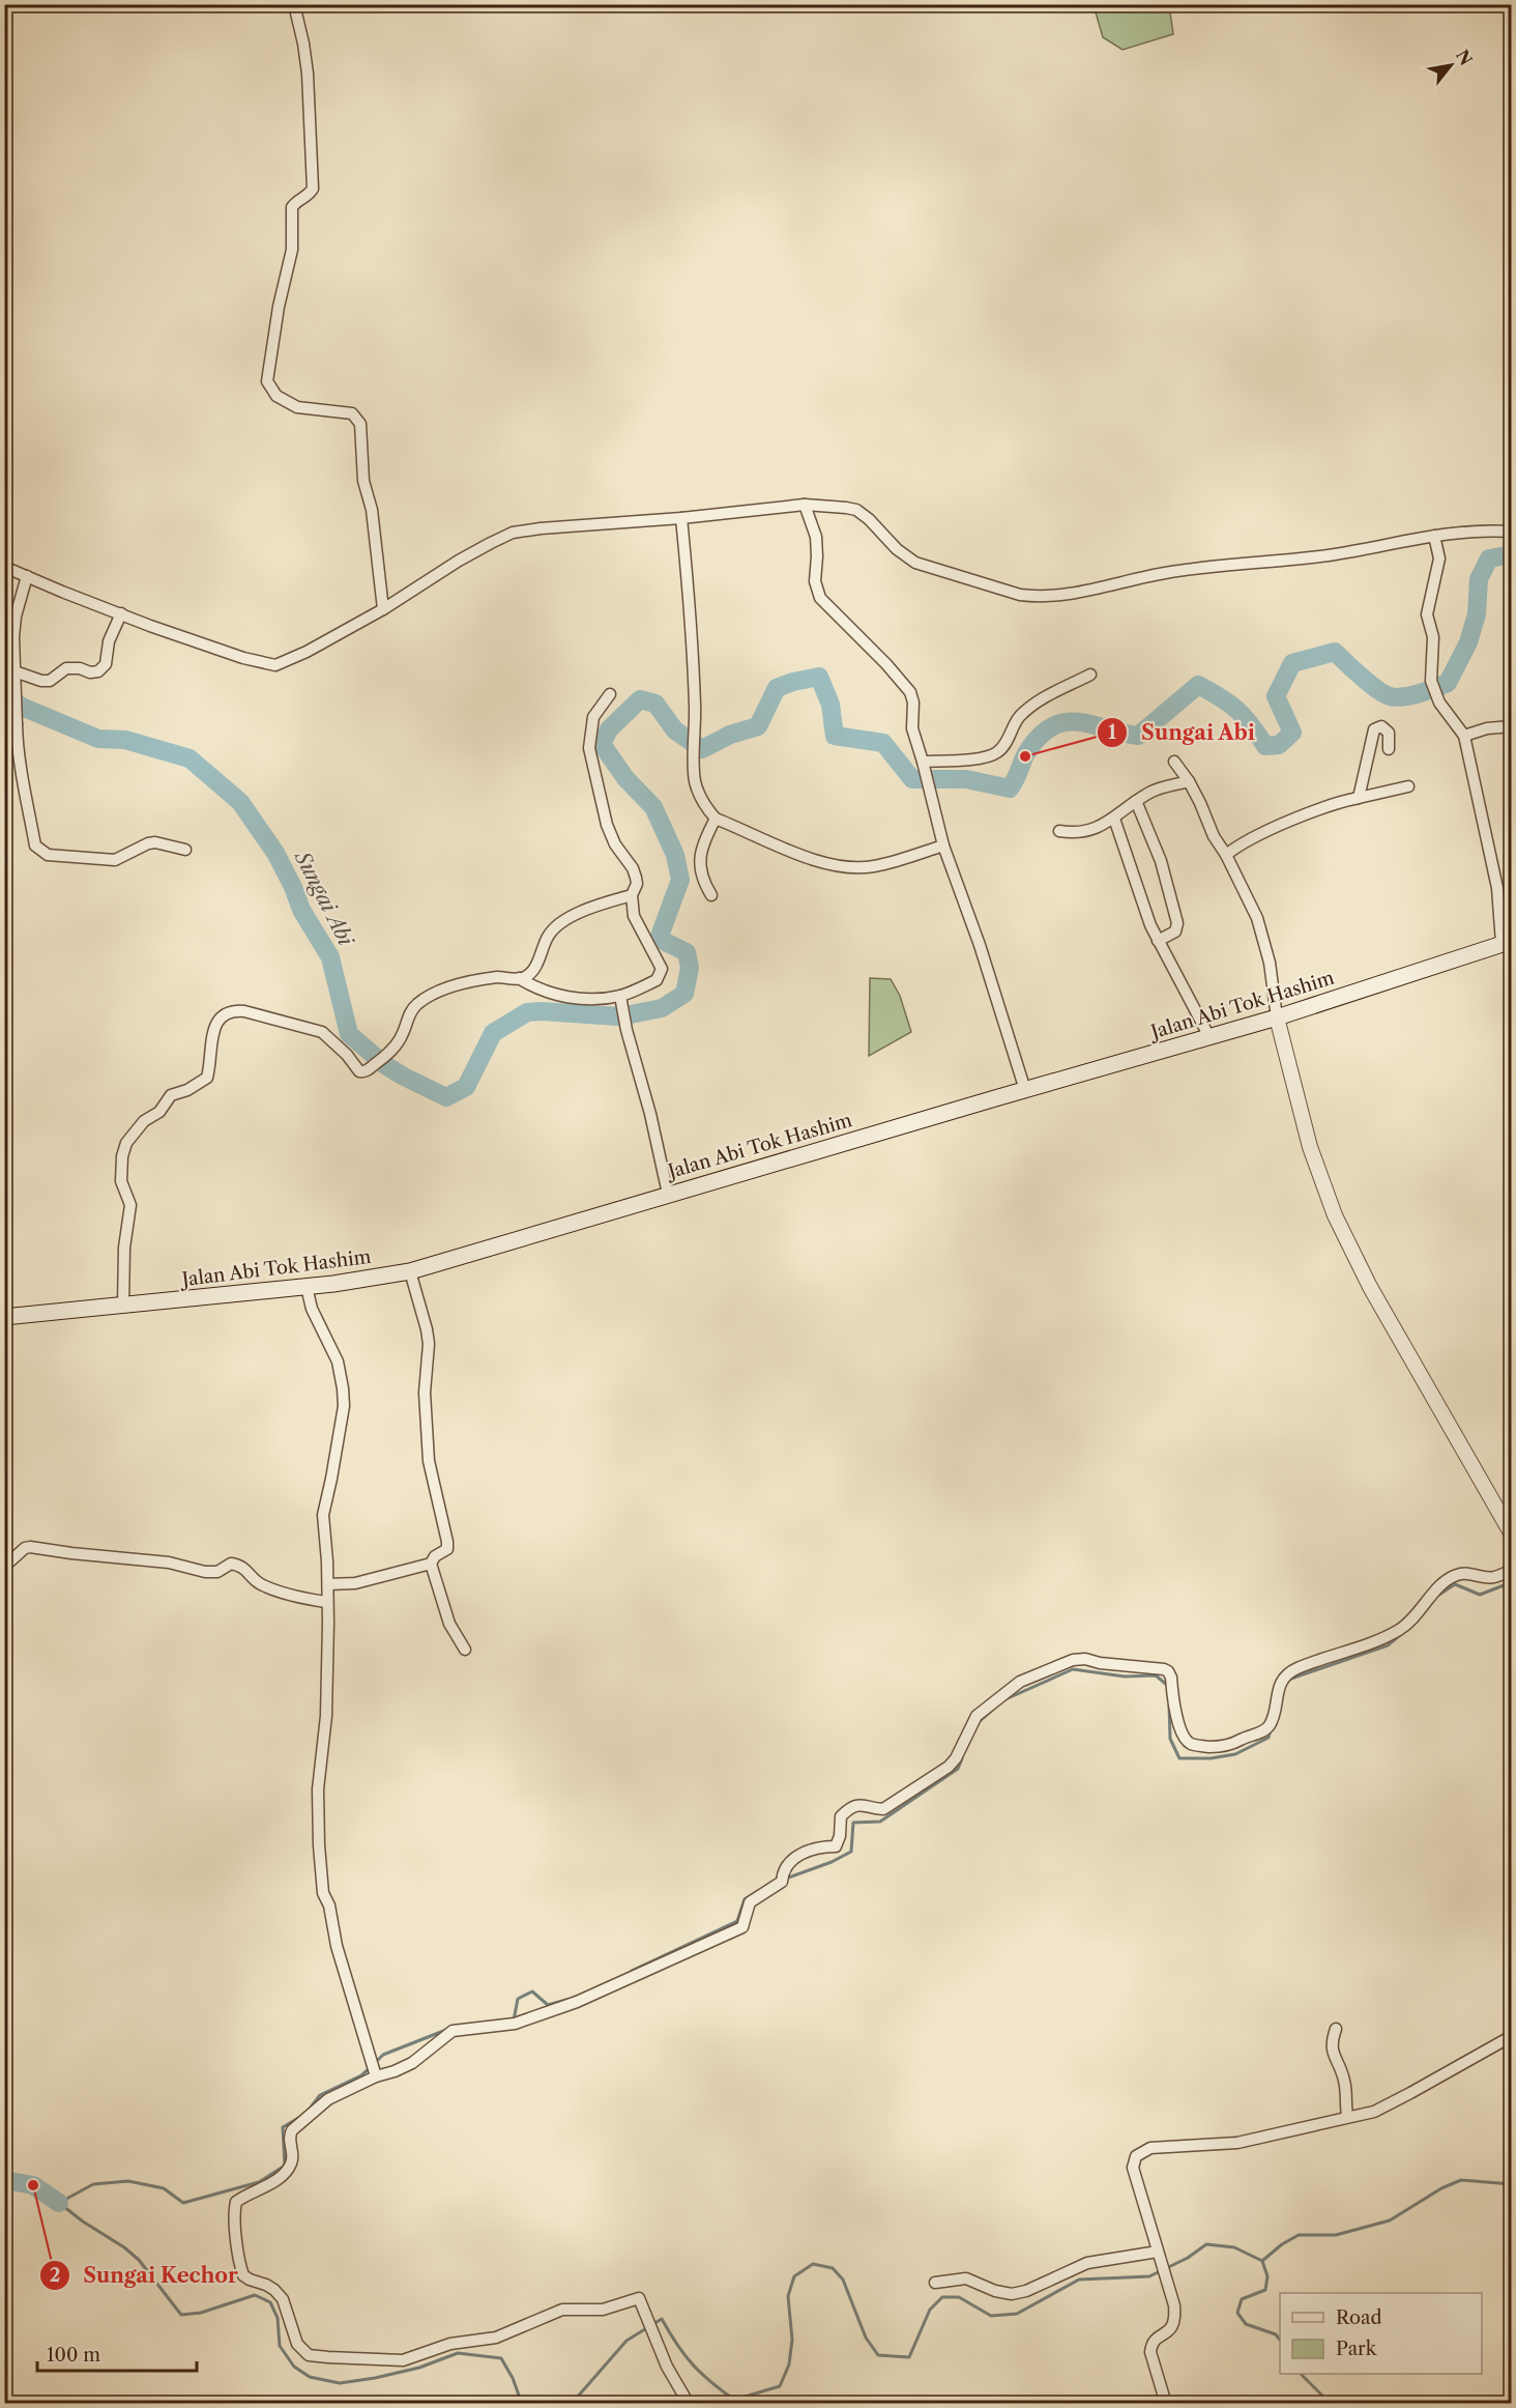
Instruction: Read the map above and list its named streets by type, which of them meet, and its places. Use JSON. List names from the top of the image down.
{
  "streets": {
    "main road": ["Jalan Abi Tok Hashim"]
  },
  "water": ["Sungai Abi"],
  "places": ["Sungai Abi", "Sungai Kechor"],
  "legend": ["Road", "Park"],
  "scale_bar": "100 m",
  "north": "top right"
}
